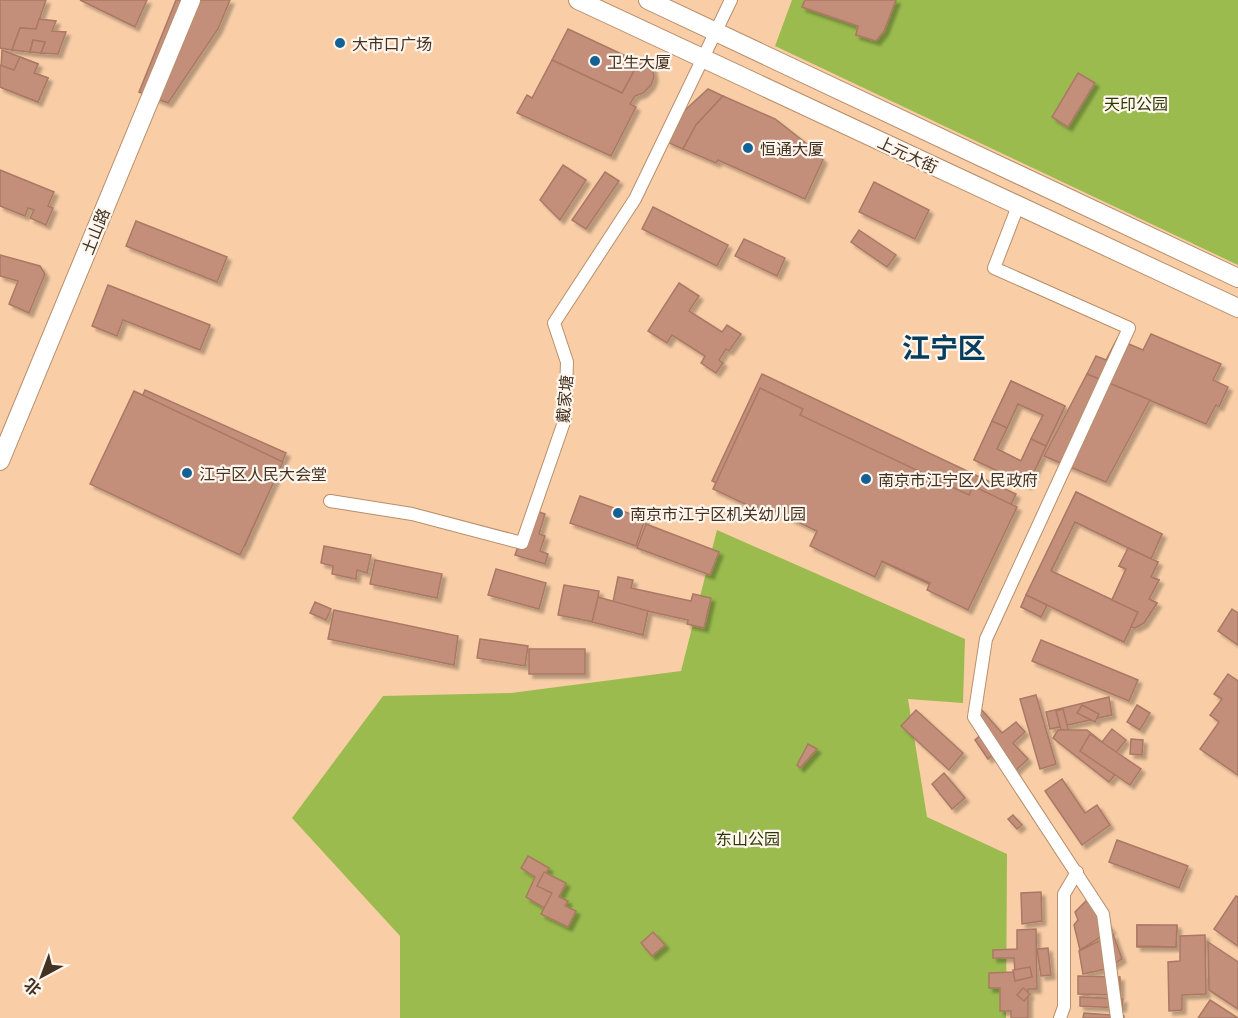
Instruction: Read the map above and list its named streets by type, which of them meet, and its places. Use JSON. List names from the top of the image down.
{
  "streets": {
    "main road": ["上元大街", "土山路"],
    "street": ["戴家塘"]
  },
  "crossings": [
    ["上元大街", "戴家塘"]
  ],
  "districts": ["江宁区"],
  "parks": ["天印公园", "东山公园"],
  "places": [
    "大市口广场",
    "卫生大厦",
    "恒通大厦",
    "江宁区人民大会堂",
    "南京市江宁区人民政府",
    "南京市江宁区机关幼儿园"
  ],
  "north": "bottom left"
}
